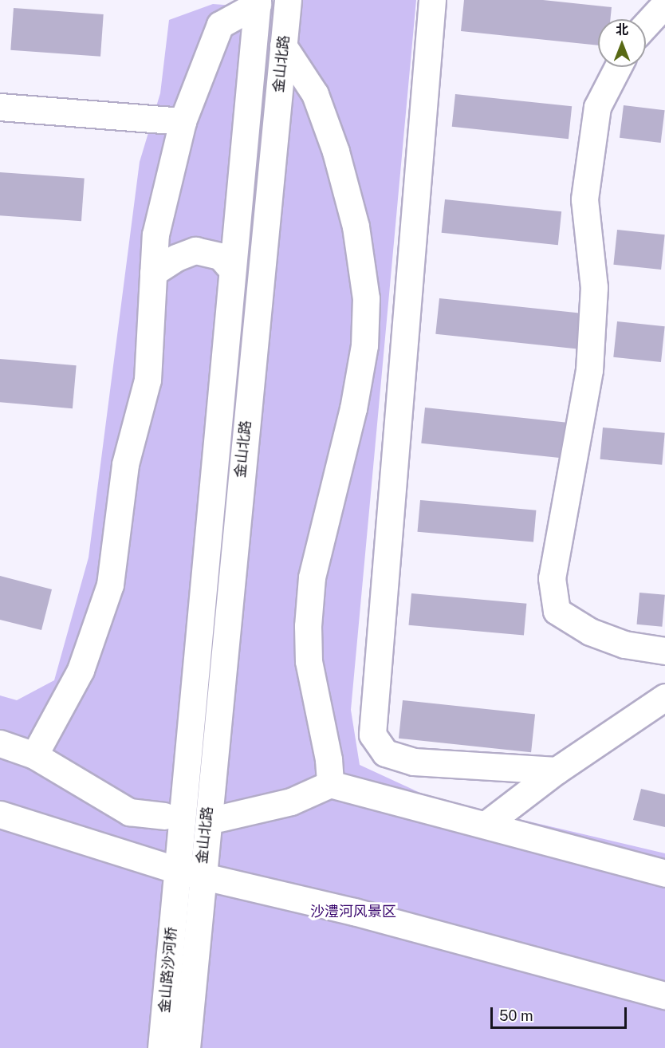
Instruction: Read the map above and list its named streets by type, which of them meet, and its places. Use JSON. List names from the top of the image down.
{
  "streets": {
    "street": ["金山北路", "金山路沙河桥"]
  },
  "crossings": [
    ["金山北路", "金山路沙河桥"]
  ],
  "parks": ["沙澧河风景区"],
  "scale_bar": "50 m",
  "north": "top"
}
